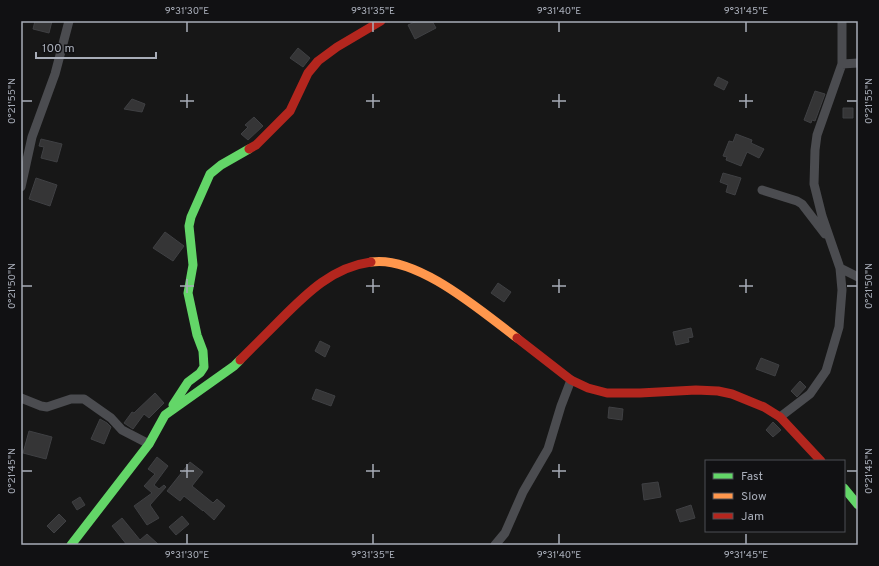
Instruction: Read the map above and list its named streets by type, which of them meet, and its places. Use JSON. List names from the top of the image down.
{
  "legend": ["Fast", "Slow", "Jam"],
  "scale_bar": "100 m",
  "coordinates": [
    "9°31'30\"E",
    "9°31'35\"E",
    "9°31'40\"E",
    "9°31'45\"E",
    "0°21'55\"N",
    "0°21'50\"N",
    "0°21'45\"N"
  ]
}
